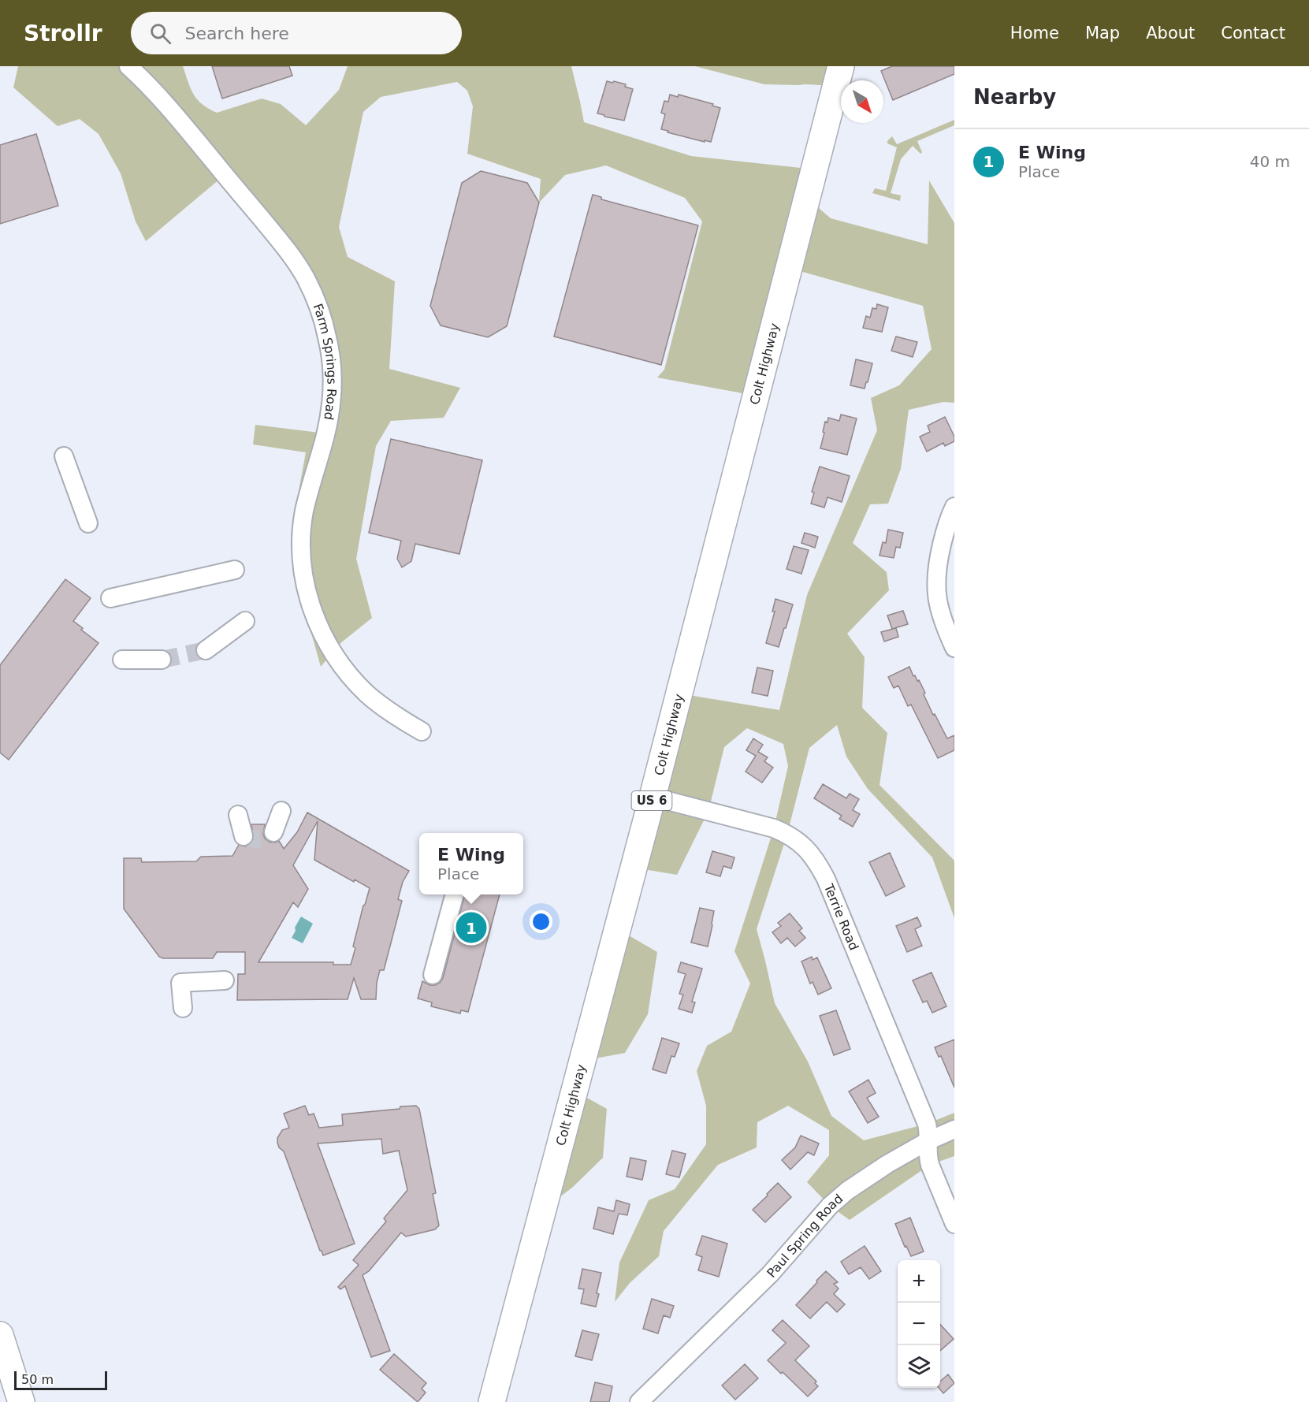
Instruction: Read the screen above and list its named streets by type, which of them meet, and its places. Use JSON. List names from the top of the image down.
{
  "streets": {
    "highway": ["Colt Highway", "US 6"],
    "street": ["Farm Springs Road", "Terrie Road", "Paul Spring Road"]
  },
  "crossings": [
    ["Colt Highway", "Terrie Road"],
    ["Terrie Road", "Paul Spring Road"]
  ],
  "scale_bar": "50 m",
  "north": "bottom right",
  "page": {
    "header": "Strollr",
    "search": "Search here",
    "nav": [
      "Home",
      "Map",
      "About",
      "Contact"
    ],
    "heading": "Nearby",
    "list": [
      {
        "mark": "1",
        "name": "E Wing",
        "note": "Place",
        "value": "40 m"
      }
    ],
    "popup": ["E Wing", "Place"],
    "pins": "1",
    "map_buttons": ["+", "−"],
    "scale": "50 m"
  }
}
